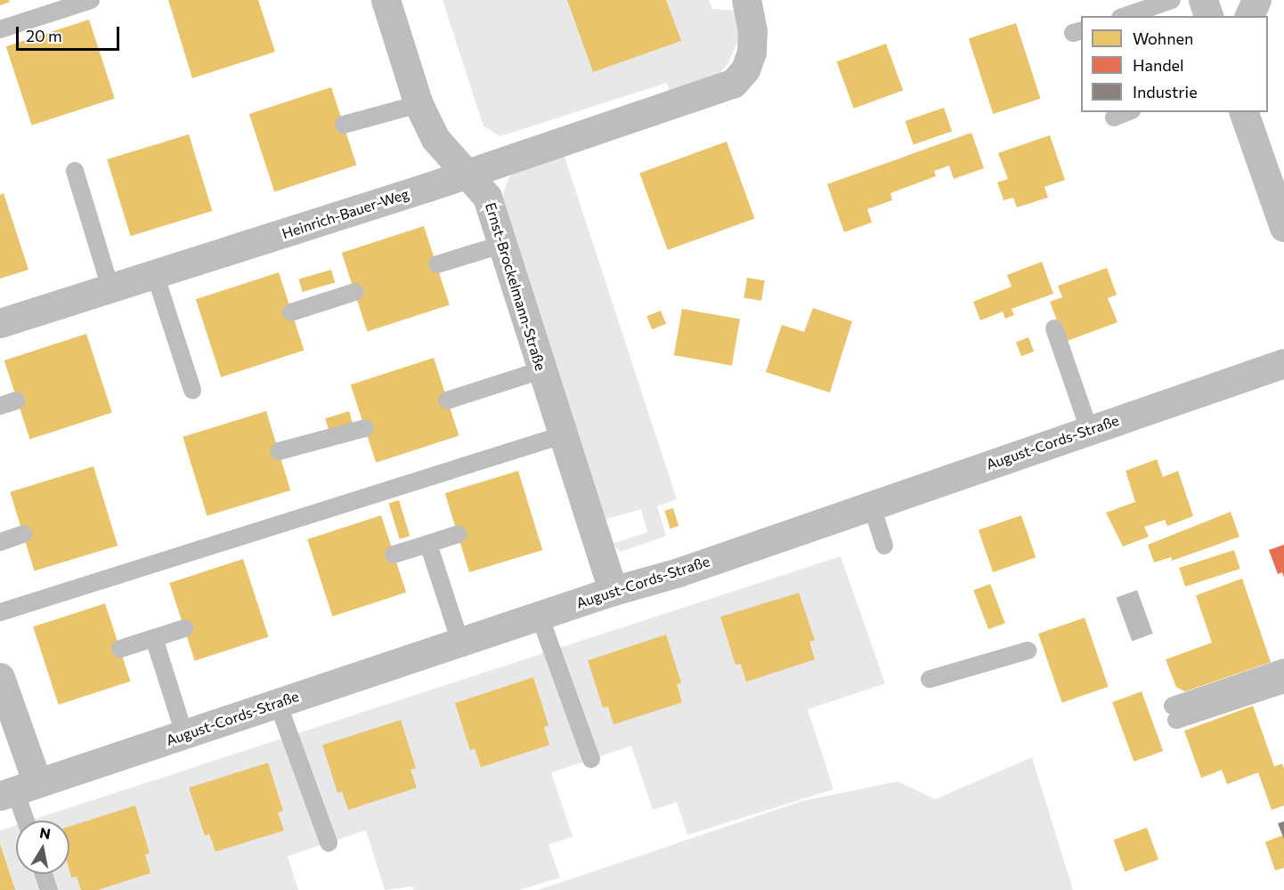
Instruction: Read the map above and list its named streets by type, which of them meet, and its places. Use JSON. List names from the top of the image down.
{
  "streets": {
    "street": ["Heinrich-Bauer-Weg", "Ernst-Brockelmann-Straße", "August-Cords-Straße"]
  },
  "crossings": [
    ["Heinrich-Bauer-Weg", "Ernst-Brockelmann-Straße"],
    ["Ernst-Brockelmann-Straße", "August-Cords-Straße"]
  ],
  "legend": ["Wohnen", "Handel", "Industrie"],
  "scale_bar": "20 m",
  "north": "top"
}
